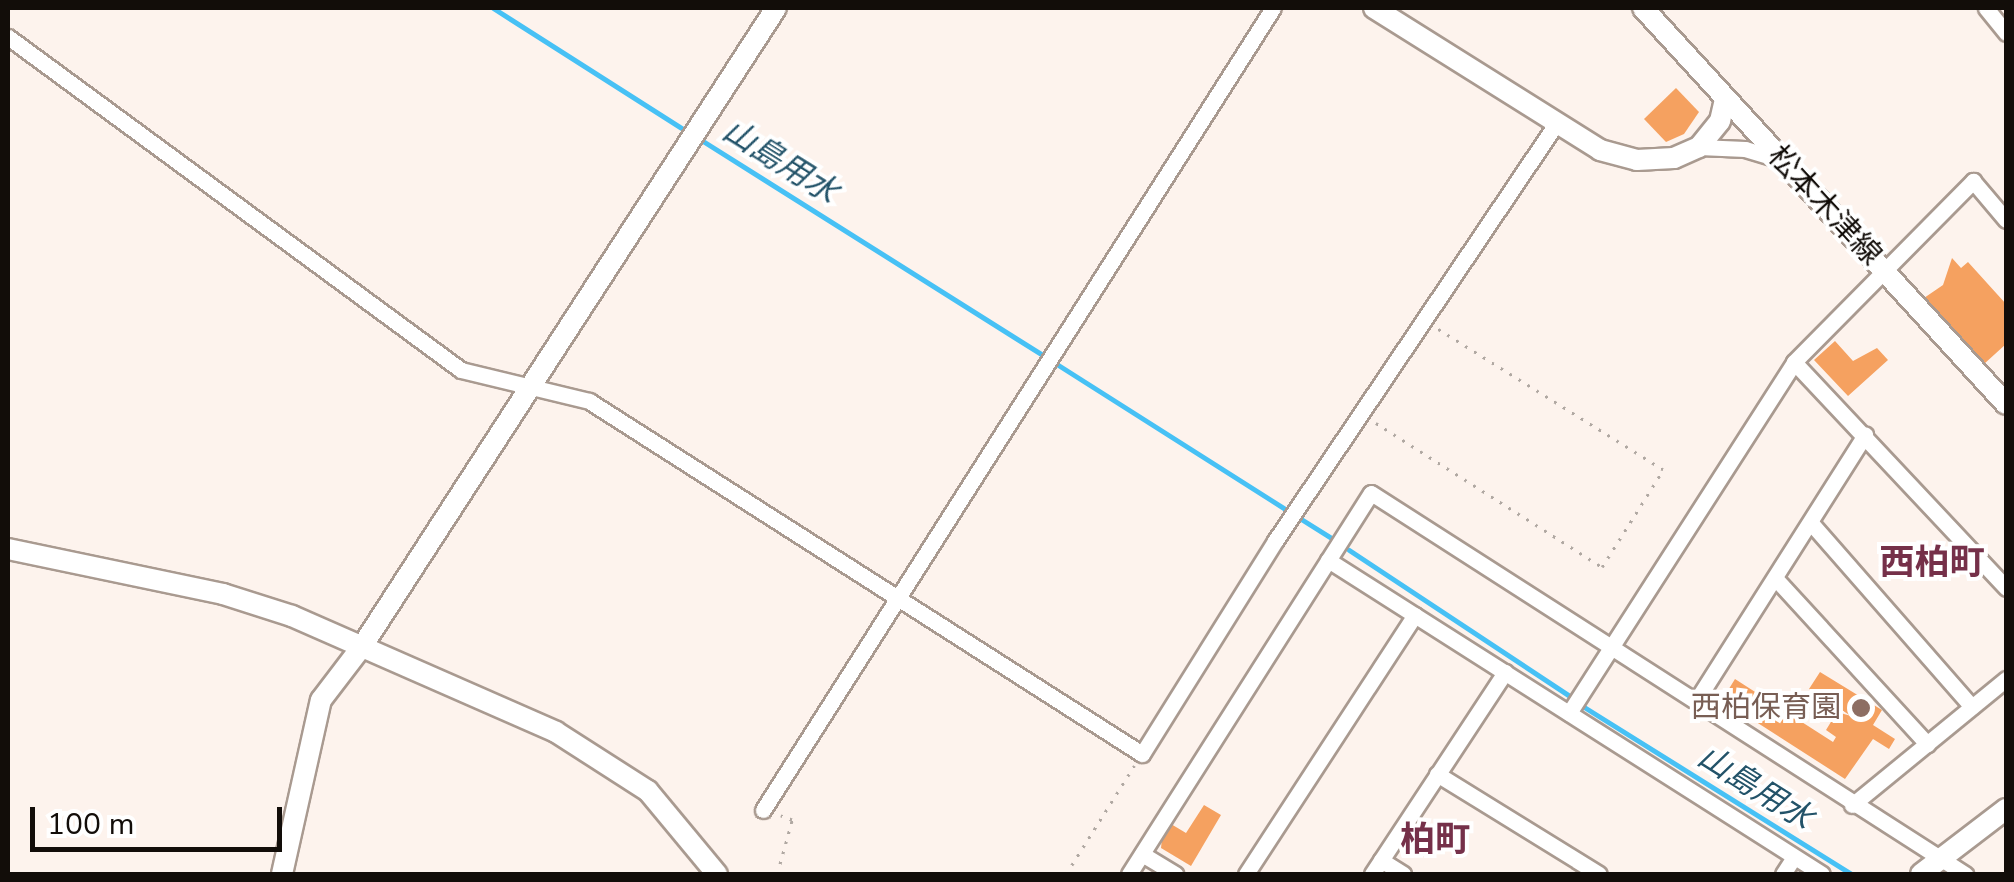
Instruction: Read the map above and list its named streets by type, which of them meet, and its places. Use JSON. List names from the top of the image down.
{
  "streets": {
    "street": ["松本木津線"]
  },
  "districts": ["西柏町", "柏町"],
  "water": ["山島用水"],
  "places": ["西柏保育園"],
  "scale_bar": "100 m"
}
